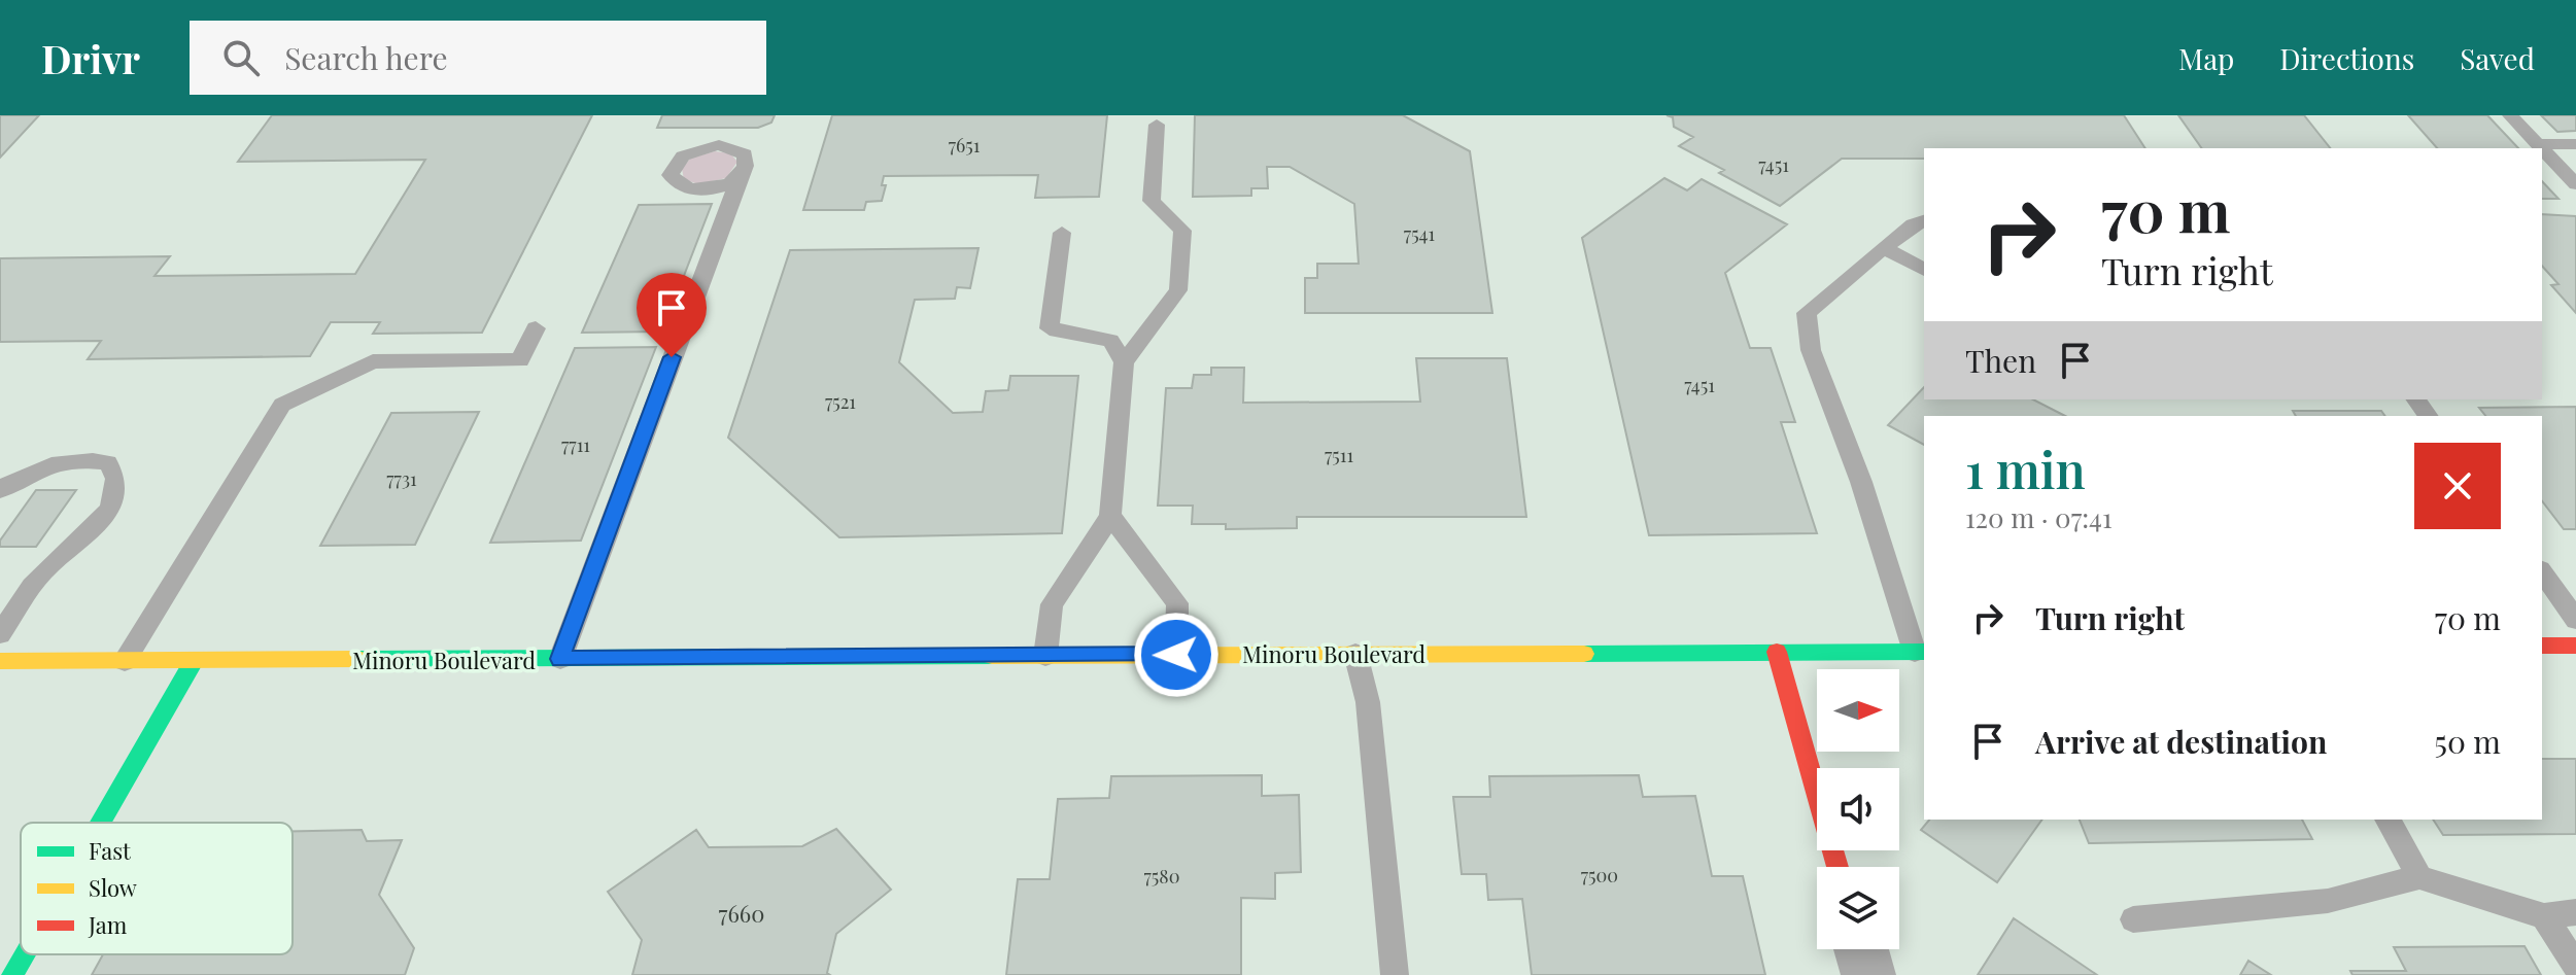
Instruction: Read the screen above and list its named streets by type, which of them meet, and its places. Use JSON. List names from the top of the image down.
{
  "streets": {
    "street": ["Minoru Boulevard"]
  },
  "house_numbers": [
    "7651",
    "7451",
    "7541",
    "7451",
    "7521",
    "7711",
    "7511",
    "7731",
    "7500",
    "7580",
    "7660"
  ],
  "legend": ["Fast", "Slow", "Jam"],
  "north": "right",
  "page": {
    "header": "Drivr",
    "search": "Search here",
    "nav": ["Map", "Directions", "Saved"],
    "turn": ["70 m", "Turn right"],
    "then": "Then",
    "heading": ["1 min", "120 m · 07:41"],
    "list": [
      {
        "name": "Turn right",
        "value": "70 m"
      },
      {
        "name": "Arrive at destination",
        "value": "50 m"
      }
    ]
  }
}
